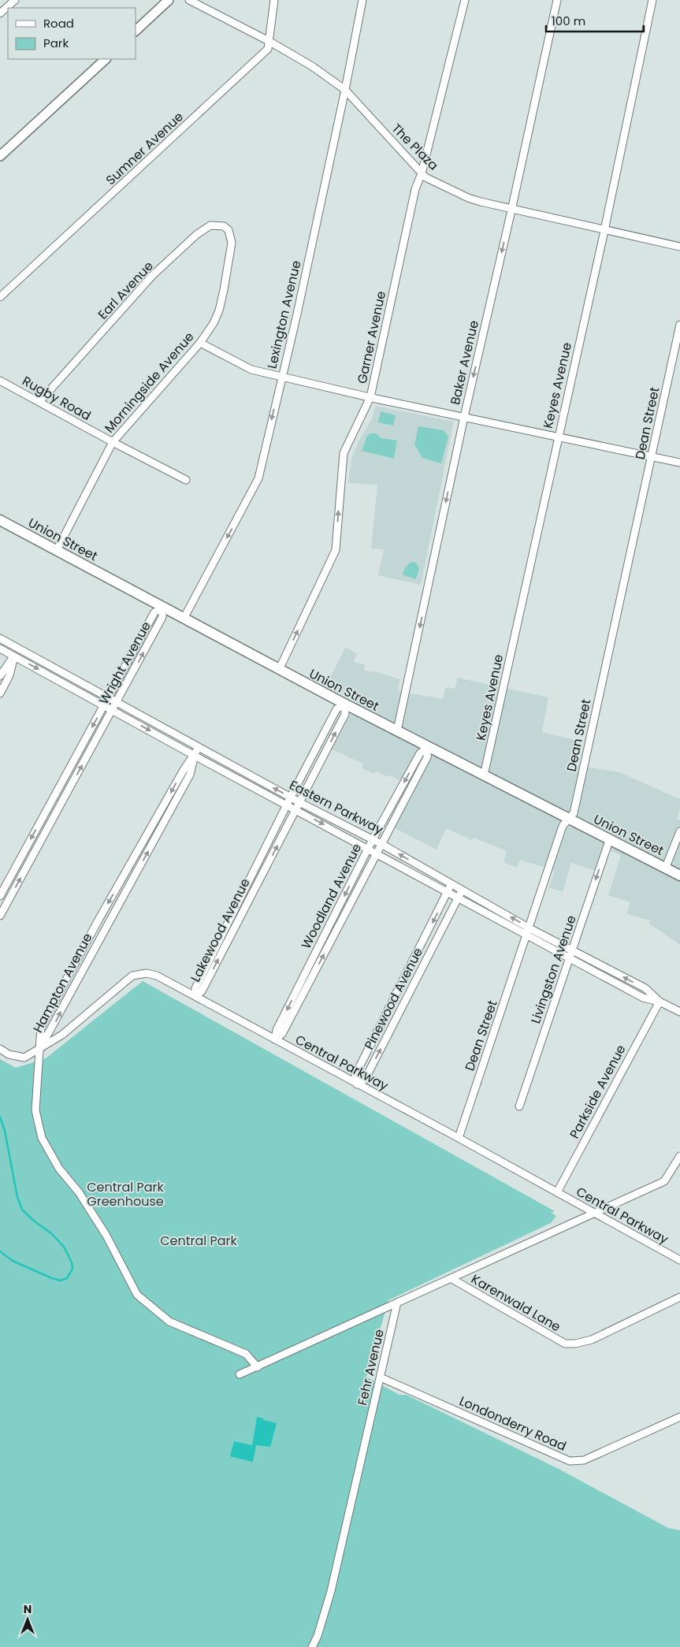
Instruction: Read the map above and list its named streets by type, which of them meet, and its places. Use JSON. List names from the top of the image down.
{
  "streets": {
    "main road": ["Union Street"],
    "street": [
      "The Plaza",
      "Sumner Avenue",
      "Earl Avenue",
      "Lexington Avenue",
      "Garner Avenue",
      "Baker Avenue",
      "Morningside Avenue",
      "Keyes Avenue",
      "Rugby Road",
      "Dean Street",
      "Wright Avenue",
      "Eastern Parkway",
      "Woodland Avenue",
      "Lakewood Avenue",
      "Livingston Avenue",
      "Hampton Avenue",
      "Pinewood Avenue",
      "Central Parkway",
      "Parkside Avenue",
      "Karenwald Lane",
      "Fehr Avenue",
      "Londonderry Road"
    ]
  },
  "crossings": [
    ["The Plaza", "Sumner Avenue"],
    ["The Plaza", "Lexington Avenue"],
    ["The Plaza", "Garner Avenue"],
    ["The Plaza", "Baker Avenue"],
    ["The Plaza", "Keyes Avenue"],
    ["Earl Avenue", "Morningside Avenue"],
    ["Earl Avenue", "Rugby Road"],
    ["Lexington Avenue", "Union Street"],
    ["Garner Avenue", "Union Street"],
    ["Baker Avenue", "Union Street"],
    ["Morningside Avenue", "Rugby Road"],
    ["Morningside Avenue", "Union Street"],
    ["Keyes Avenue", "Union Street"],
    ["Dean Street", "Union Street"],
    ["Dean Street", "Eastern Parkway"],
    ["Dean Street", "Central Parkway"],
    ["Union Street", "Wright Avenue"],
    ["Union Street", "Woodland Avenue"],
    ["Union Street", "Lakewood Avenue"],
    ["Union Street", "Livingston Avenue"],
    ["Wright Avenue", "Eastern Parkway"],
    ["Eastern Parkway", "Woodland Avenue"],
    ["Eastern Parkway", "Lakewood Avenue"],
    ["Eastern Parkway", "Livingston Avenue"],
    ["Eastern Parkway", "Hampton Avenue"],
    ["Eastern Parkway", "Pinewood Avenue"],
    ["Eastern Parkway", "Parkside Avenue"],
    ["Woodland Avenue", "Central Parkway"],
    ["Lakewood Avenue", "Central Parkway"],
    ["Hampton Avenue", "Central Parkway"],
    ["Pinewood Avenue", "Central Parkway"],
    ["Central Parkway", "Parkside Avenue"],
    ["Fehr Avenue", "Londonderry Road"]
  ],
  "one_way": [
    "Lexington Avenue",
    "Garner Avenue",
    "Baker Avenue",
    "Livingston Avenue"
  ],
  "parks": ["Central Park Greenhouse", "Central Park"],
  "legend": ["Road", "Park"],
  "scale_bar": "100 m",
  "north": "top"
}
